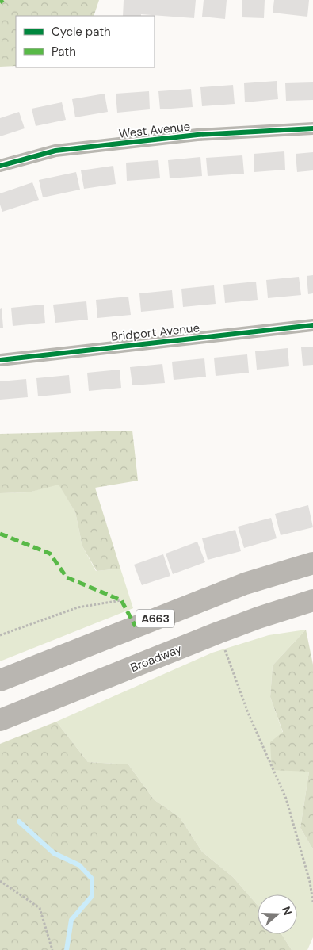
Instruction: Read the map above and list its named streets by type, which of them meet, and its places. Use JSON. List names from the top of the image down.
{
  "streets": {
    "highway": ["A663", "Broadway"],
    "street": ["West Avenue", "Bridport Avenue"]
  },
  "legend": ["Cycle path", "Path"],
  "north": "right"
}
